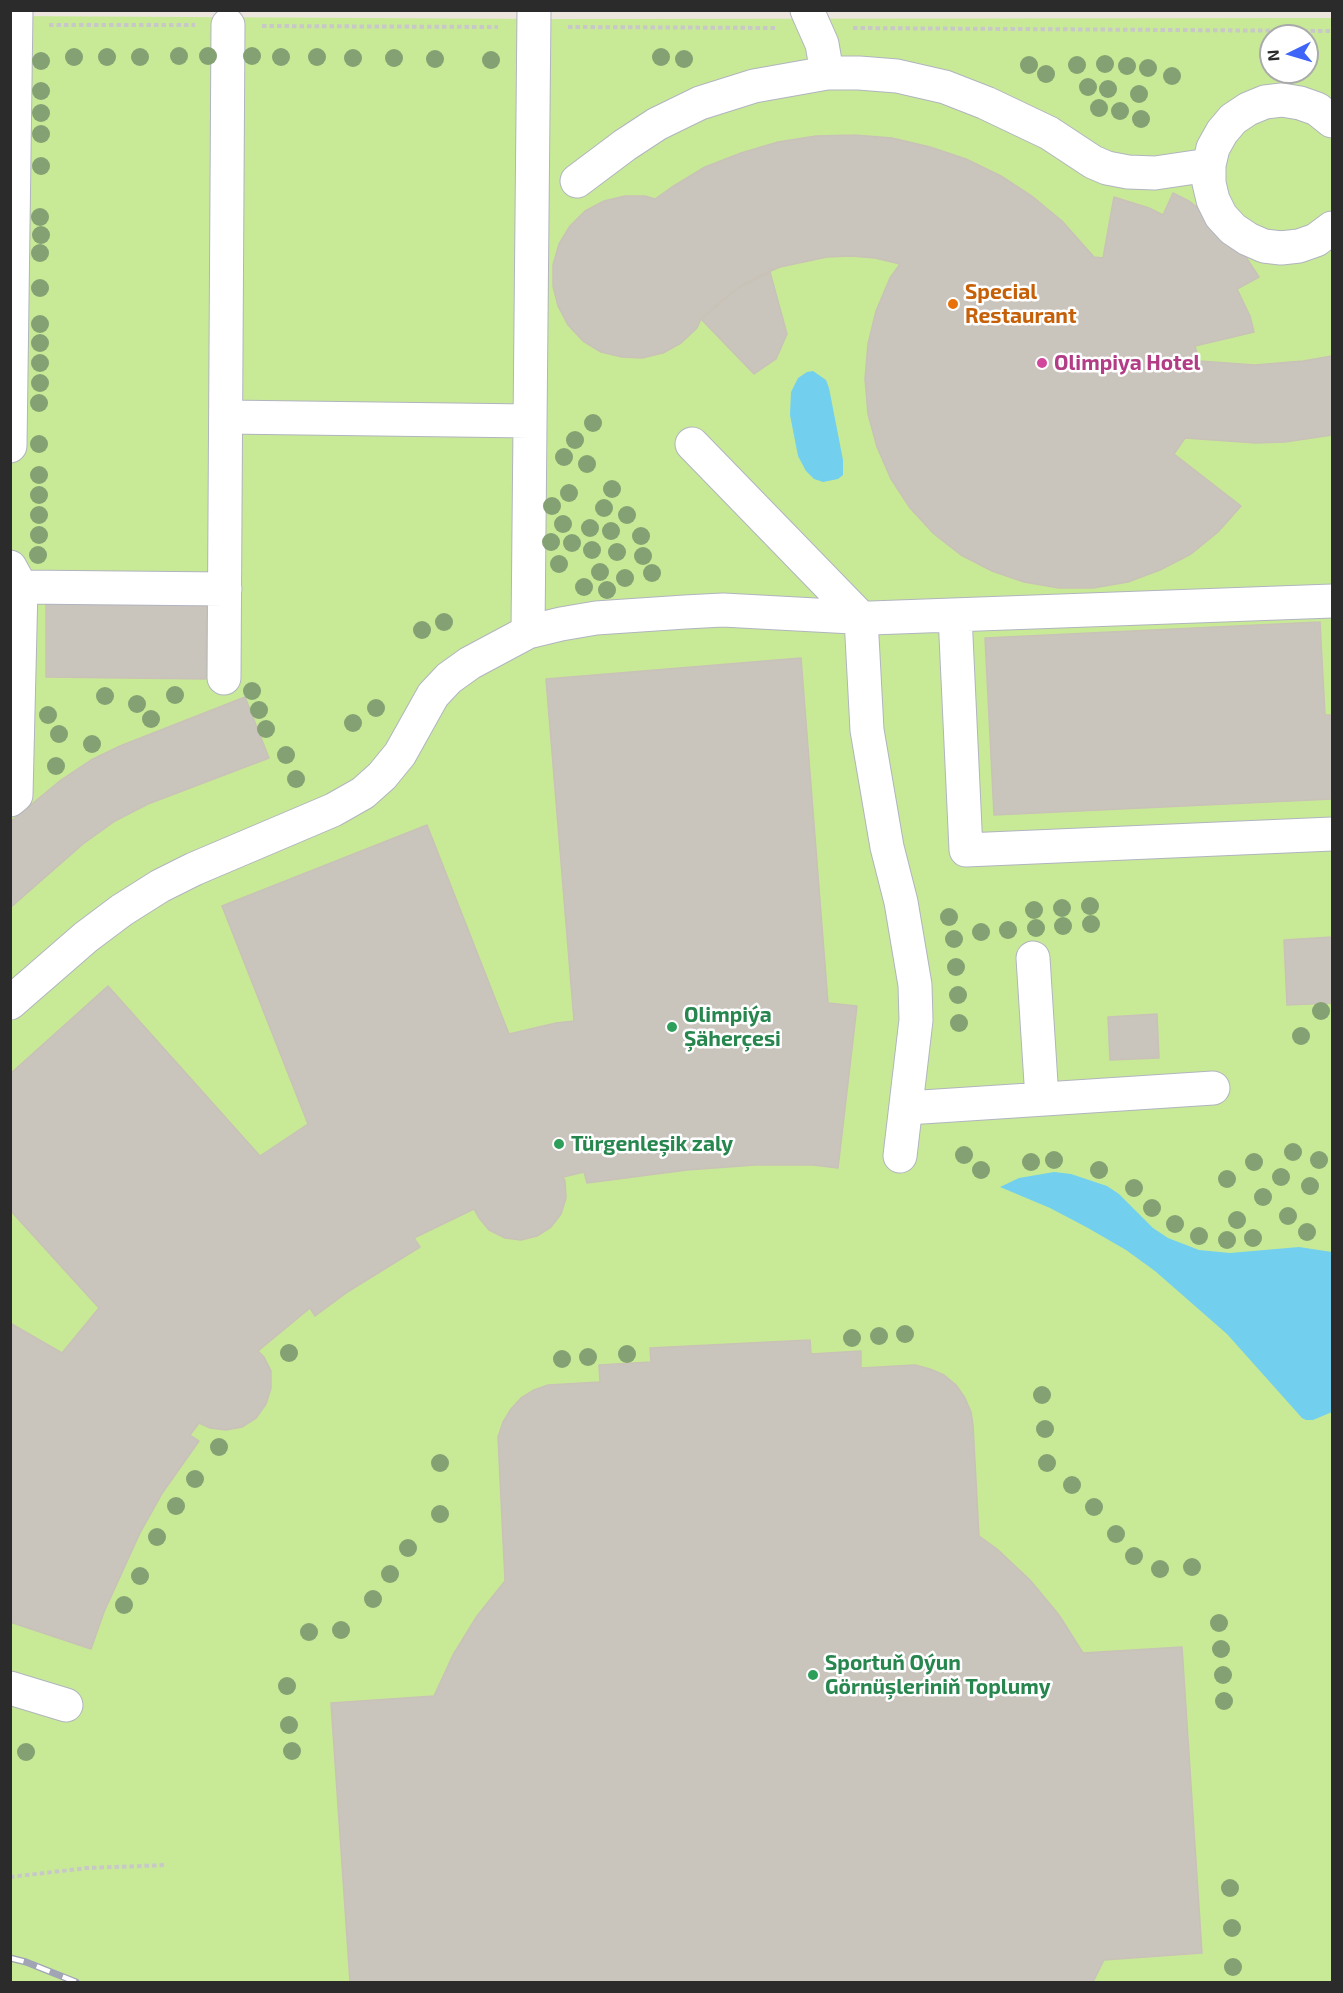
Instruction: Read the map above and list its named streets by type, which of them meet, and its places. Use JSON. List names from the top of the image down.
{
  "places": [
    "Special Restaurant",
    "Olimpiya Hotel",
    "Olimpiýa Şäherçesi",
    "Türgenleşik zaly",
    "Sportuň Oýun Görnüşleriniň Toplumy"
  ],
  "north": "left"
}
